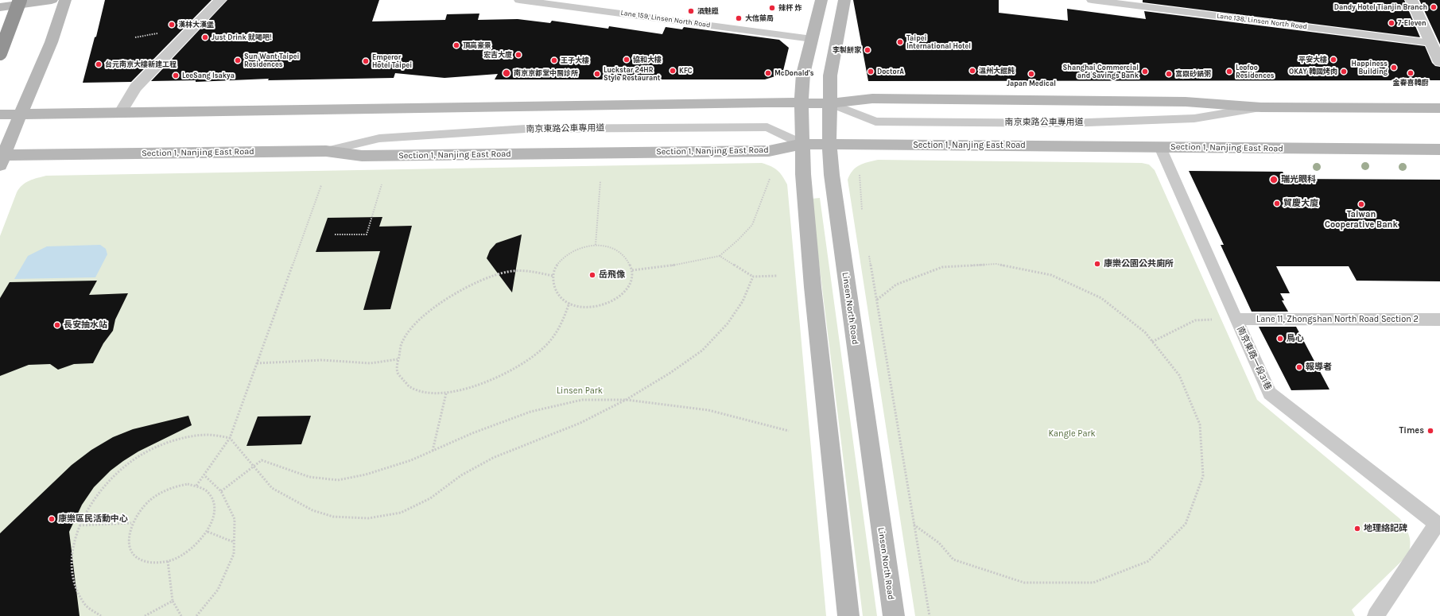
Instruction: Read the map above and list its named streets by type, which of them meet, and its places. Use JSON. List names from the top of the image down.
{
  "streets": {
    "main road": ["Section 1, Nanjing East Road", "Linsen North Road"],
    "lane": [
      "Lane 159, Linsen North Road",
      "Lane 138, Linsen North Road",
      "南京東路公車專用道",
      "Lane 11, Zhongshan North Road Section 2",
      "南京東路一段31巷"
    ]
  },
  "crossings": [
    ["南京東路公車專用道", "Section 1, Nanjing East Road"],
    ["南京東路公車專用道", "Linsen North Road"],
    ["Section 1, Nanjing East Road", "Linsen North Road"],
    ["Section 1, Nanjing East Road", "南京東路一段31巷"],
    ["Lane 11, Zhongshan North Road Section 2", "南京東路一段31巷"]
  ],
  "parks": ["Linsen Park", "Kangle Park"],
  "places": [
    "Dandy Hotel Tianjin Branch",
    "辣杯 炸",
    "酒魅鑞",
    "大信藥局",
    "7-Eleven",
    "漢林大漢堡",
    "Just Drink 就喝吧!",
    "Taipei International Hotel",
    "頂高豪景",
    "李製餅家",
    "宏吉大廈",
    "協和大樓",
    "平安大樓",
    "Sun Want Taipei Residences",
    "王子大樓",
    "Emperor Hotel Taipei",
    "台元南京大樓新建工程",
    "Happiness Building",
    "KFC",
    "溫州大餛飩",
    "DoctorA",
    "Shanghai Commercial and Savings Bank",
    "Leofoo Residences",
    "OKAY 韓國烤肉",
    "南京京都堂中醫診所",
    "McDonald's",
    "金春喜韓廚",
    "Luckstar 24HR Style Restaurant",
    "Japan Medical",
    "富鼎砂鍋粥",
    "LeeSang Isakya",
    "瑞光眼科",
    "貿慶大廈",
    "Taiwan Cooperative Bank",
    "康樂公園公共廁所",
    "岳飛像",
    "長安抽水站",
    "鳥心",
    "報導者",
    "Times",
    "康樂區民活動中心",
    "地理絡記碑"
  ]
}
